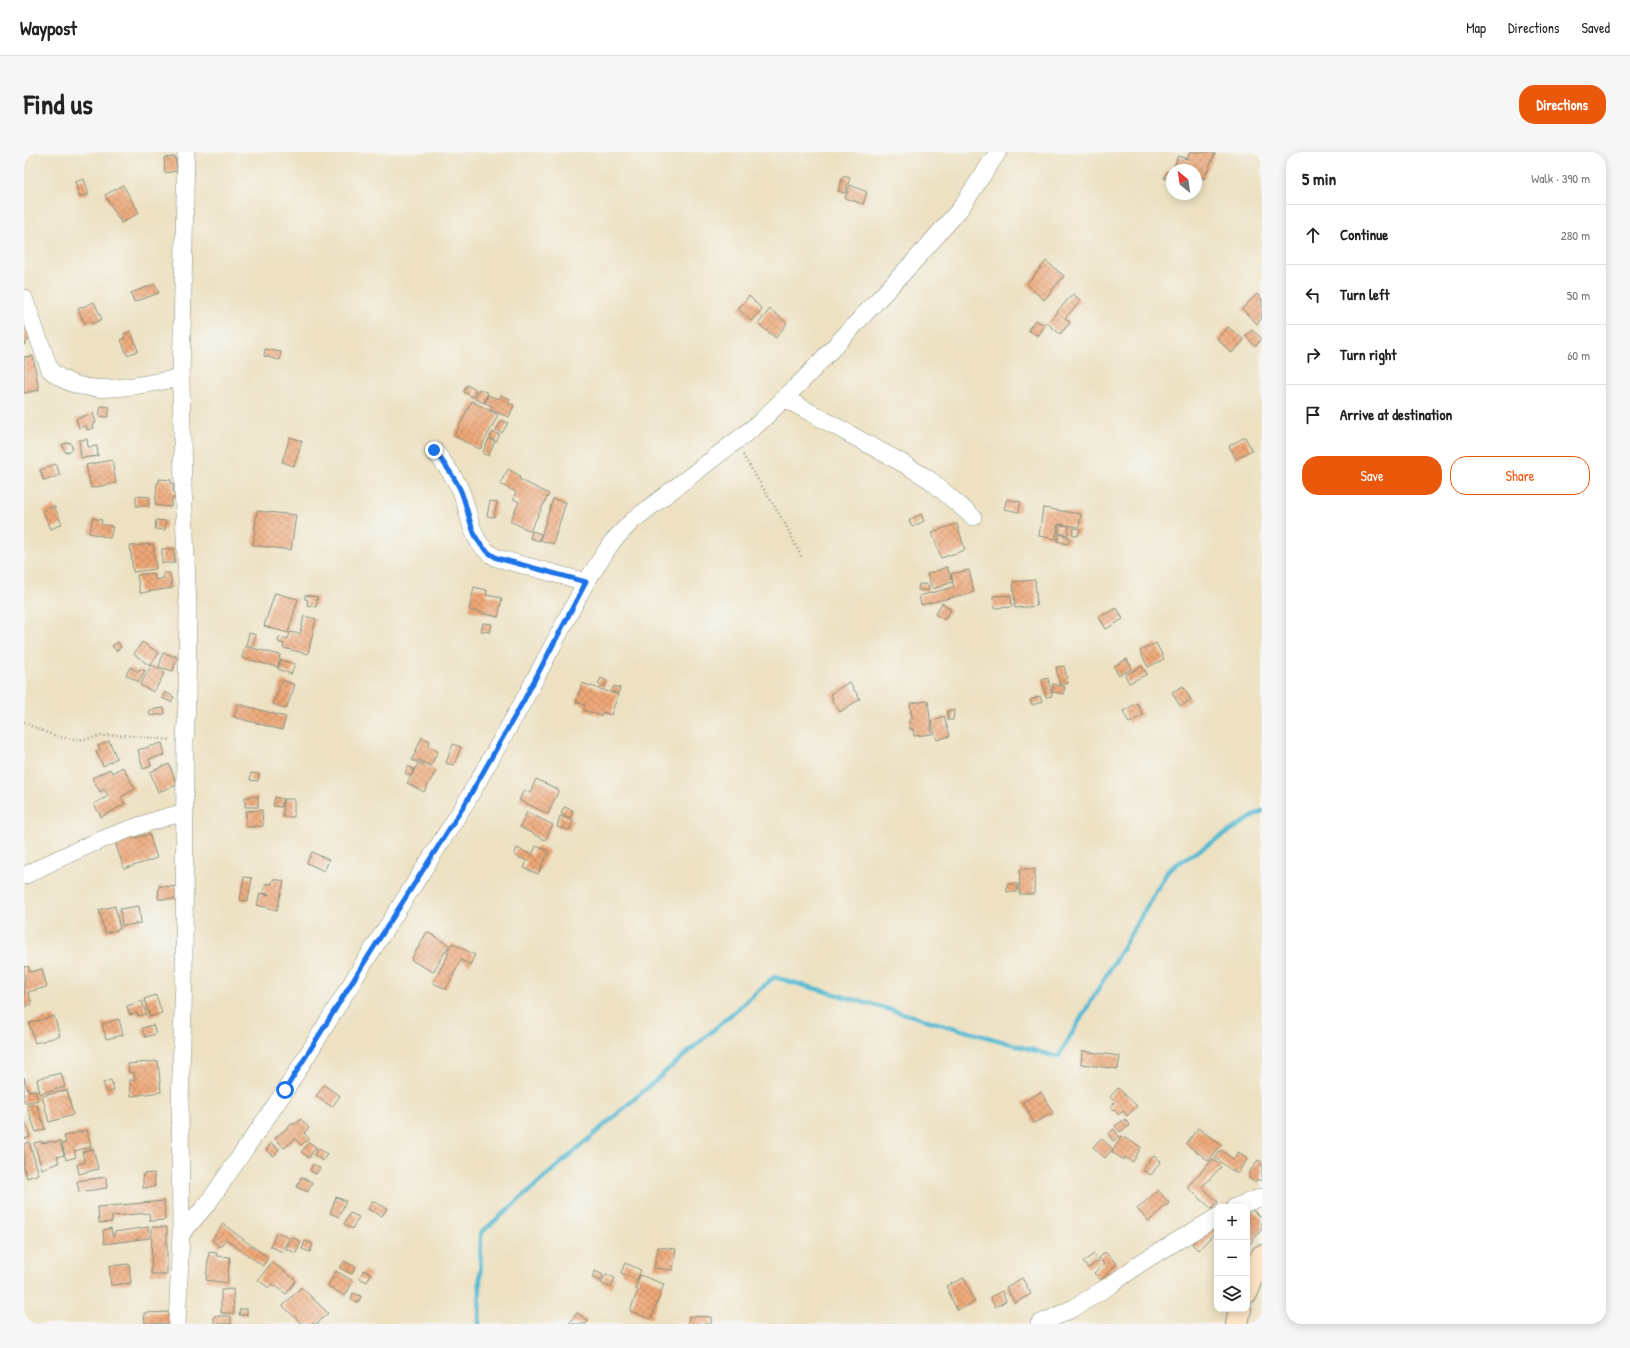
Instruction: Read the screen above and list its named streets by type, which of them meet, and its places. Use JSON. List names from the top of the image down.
{
  "north": "top left",
  "page": {
    "header": "Waypost",
    "nav": ["Map", "Directions", "Saved"],
    "title": "Find us",
    "buttons": [
      "Directions",
      ["Save", "Share"]
    ],
    "heading": ["5 min", "Walk · 390 m"],
    "list": [
      ["Continue", "280 m"],
      ["Turn left", "50 m"],
      ["Turn right", "60 m"],
      "Arrive at destination"
    ],
    "map_buttons": ["+", "−"]
  }
}
